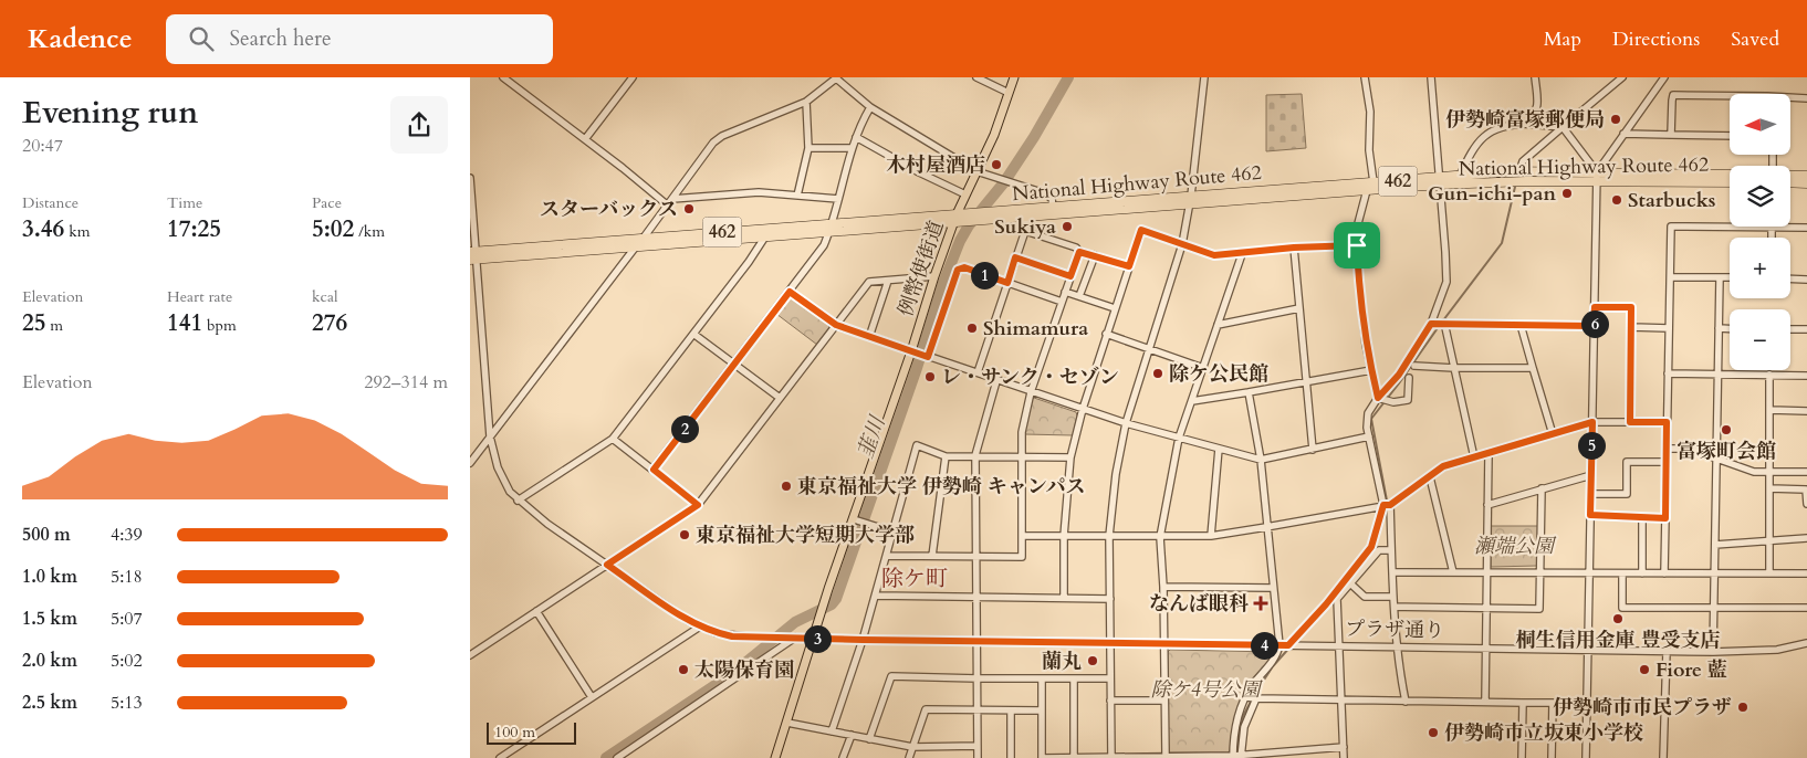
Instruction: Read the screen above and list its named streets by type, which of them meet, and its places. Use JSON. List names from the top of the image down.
{
  "streets": {
    "highway": ["National Highway Route 462", "462"],
    "main road": ["例幣使街道"],
    "street": ["プラザ通り"]
  },
  "crossings": [
    ["National Highway Route 462", "例幣使街道"],
    ["National Highway Route 462", "プラザ通り"],
    ["例幣使街道", "プラザ通り"]
  ],
  "districts": ["除ケ町"],
  "water": ["韮川"],
  "parks": ["瀬端公園", "除ケ4号公園"],
  "places": {
    "other": [
      "伊勢崎富塚郵便局",
      "木村屋酒店",
      "Gun-ichi-pan",
      "Starbucks",
      "スターバックス",
      "Sukiya",
      "Shimamura",
      "除ケ公民館",
      "レ・サンク・セゾン",
      "富塚町会館",
      "東京福祉大学 伊勢崎 キャンパス",
      "東京福祉大学短期大学部",
      "桐生信用金庫 豊受支店",
      "蘭丸",
      "太陽保育園",
      "Fiore 藍",
      "伊勢崎市市民プラザ",
      "伊勢崎市立坂東小学校"
    ],
    "health": ["なんば眼科"]
  },
  "scale_bar": "100 m",
  "north": "left",
  "page": {
    "header": "Kadence",
    "search": "Search here",
    "nav": ["Map", "Directions", "Saved"],
    "heading": ["Evening run", "20:47"],
    "map_buttons": ["+", "−"],
    "stats": [
      ["Distance", "3.46 km"],
      ["Time", "17:25"],
      ["Pace", "5:02 /km"],
      ["Elevation", "25 m"],
      ["Heart rate", "141 bpm"],
      ["kcal", "276"]
    ],
    "pins": [
      "1",
      "6",
      "2",
      "5",
      "3",
      "4"
    ],
    "chart": ["Elevation", "292–314 m"],
    "list": [
      {
        "name": "500 m",
        "note": "4:39"
      },
      {
        "name": "1.0 km",
        "note": "5:18"
      },
      {
        "name": "1.5 km",
        "note": "5:07"
      },
      {
        "name": "2.0 km",
        "note": "5:02"
      },
      {
        "name": "2.5 km",
        "note": "5:13"
      }
    ],
    "scale": "100 m"
  }
}
